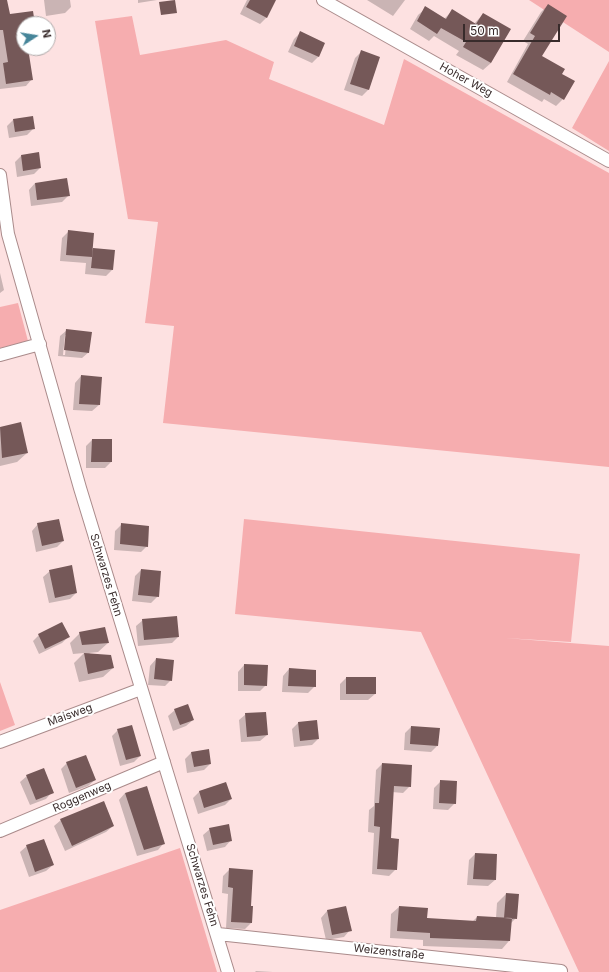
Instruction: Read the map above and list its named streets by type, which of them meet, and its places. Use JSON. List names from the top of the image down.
{
  "streets": {
    "street": [
      "Hoher Weg",
      "Schwarzes Fehn",
      "Maisweg",
      "Roggenweg",
      "Weizenstraße"
    ]
  },
  "crossings": [
    ["Schwarzes Fehn", "Maisweg"],
    ["Schwarzes Fehn", "Roggenweg"],
    ["Schwarzes Fehn", "Weizenstraße"]
  ],
  "scale_bar": "50 m",
  "north": "right"
}
